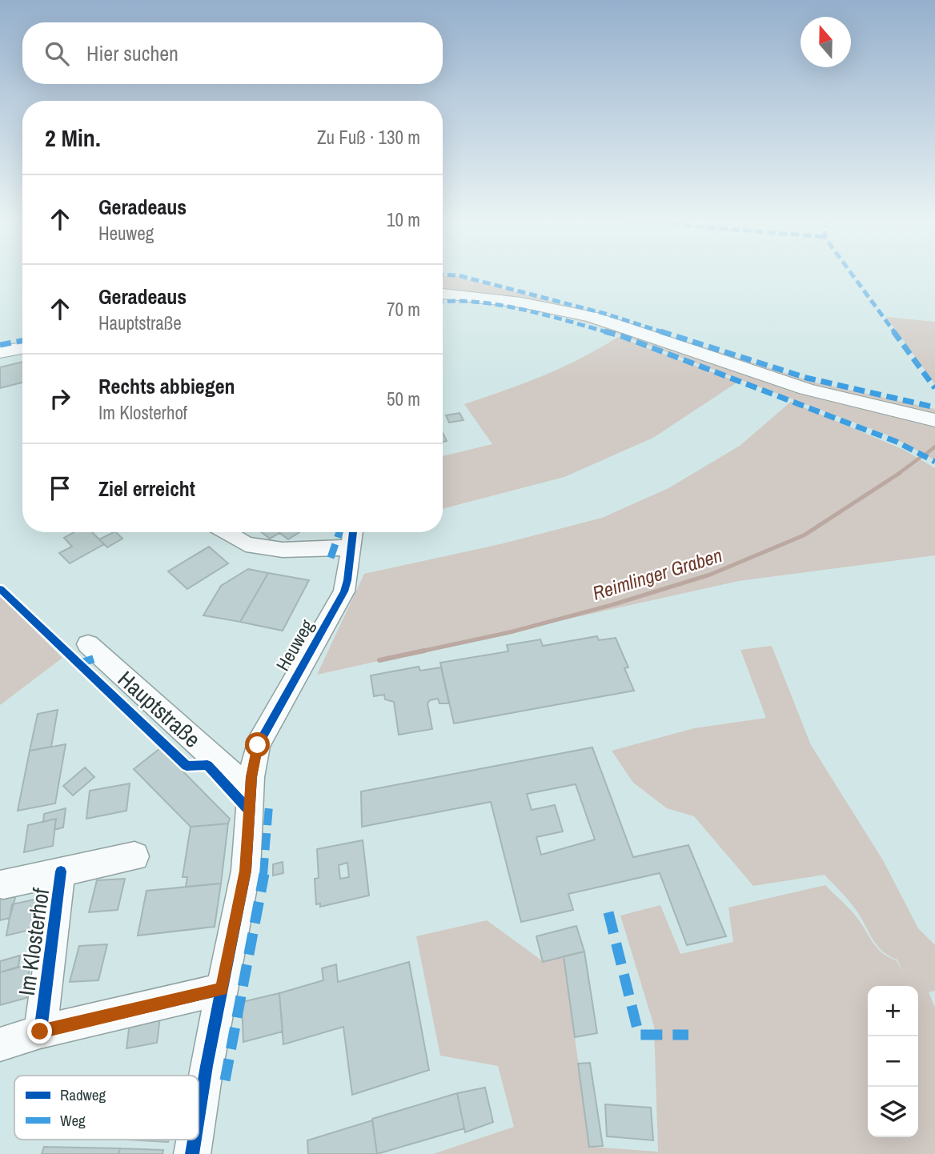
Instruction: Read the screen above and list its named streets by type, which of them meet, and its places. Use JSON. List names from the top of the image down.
{
  "streets": {
    "street": ["Heuweg", "Hauptstraße", "Im Klosterhof"]
  },
  "crossings": [
    ["Heuweg", "Hauptstraße"]
  ],
  "water": ["Reimlinger Graben"],
  "legend": ["Radweg", "Weg"],
  "north": "top",
  "page": {
    "search": "Hier suchen",
    "heading": ["2 Min.", "Zu Fuß · 130 m"],
    "list": [
      ["Geradeaus", "Heuweg", "10 m"],
      ["Geradeaus", "Hauptstraße", "70 m"],
      ["Rechts abbiegen", "Im Klosterhof", "50 m"],
      "Ziel erreicht"
    ],
    "map_buttons": ["+", "−"]
  }
}
